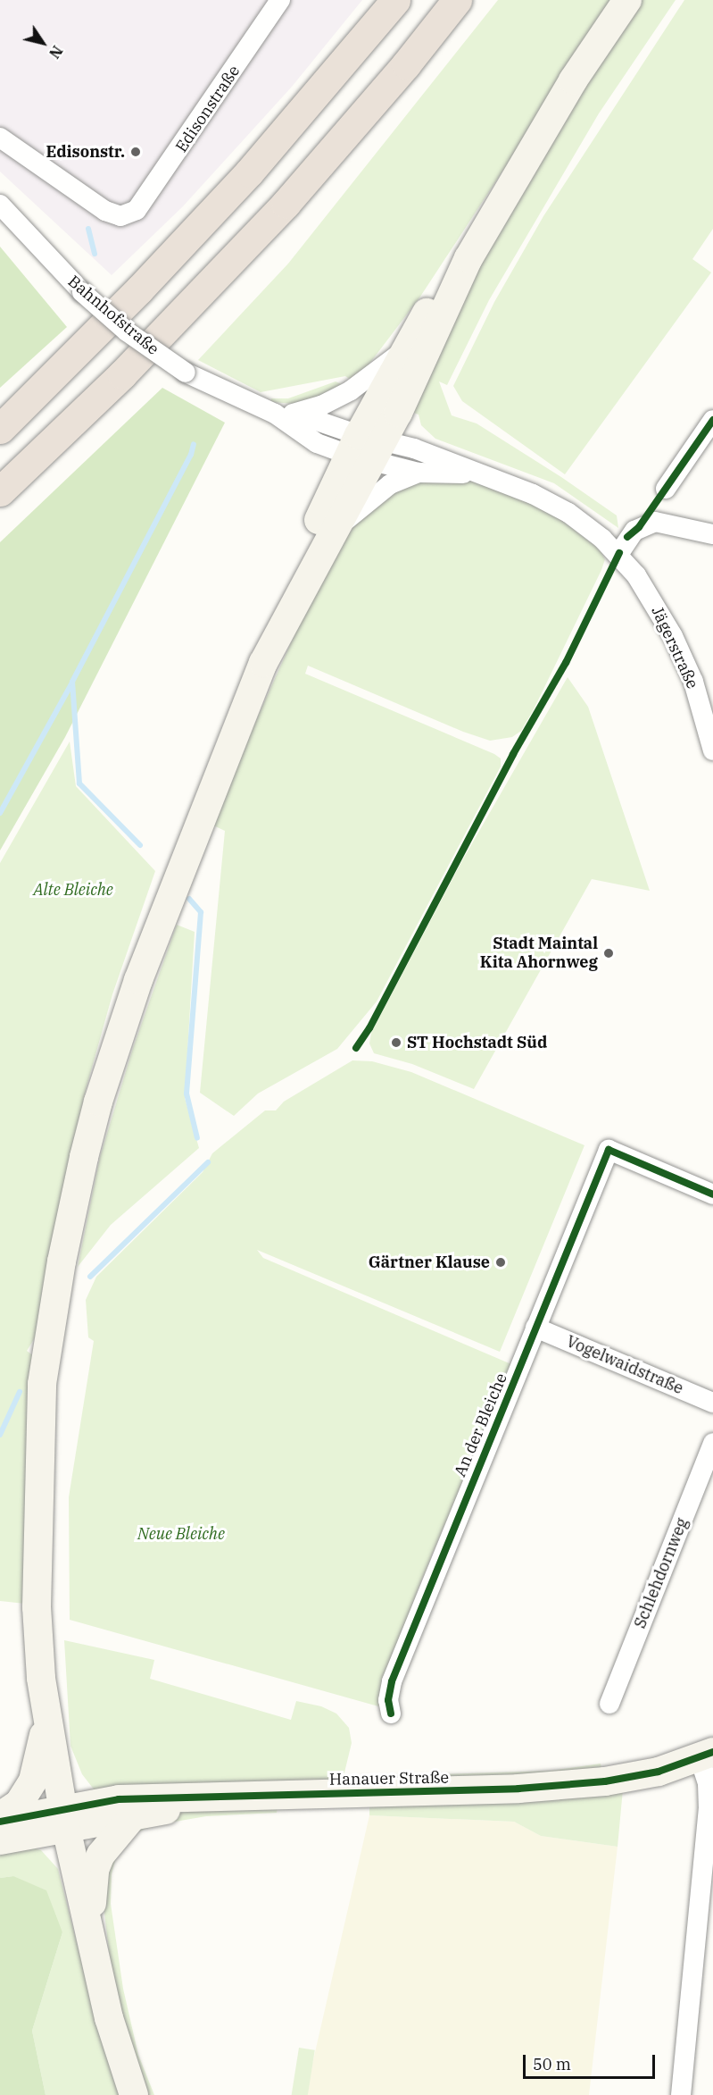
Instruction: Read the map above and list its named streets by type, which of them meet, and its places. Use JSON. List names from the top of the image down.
{
  "streets": {
    "main road": ["Hanauer Straße"],
    "street": [
      "Edisonstraße",
      "Bahnhofstraße",
      "Jägerstraße",
      "Vogelwaidstraße",
      "An der Bleiche",
      "Schlehdornweg"
    ]
  },
  "crossings": [
    ["Bahnhofstraße", "Jägerstraße"],
    ["Vogelwaidstraße", "An der Bleiche"]
  ],
  "parks": ["Alte Bleiche", "Neue Bleiche"],
  "places": [
    "Edisonstr.",
    "Stadt Maintal Kita Ahornweg",
    "ST Hochstadt Süd",
    "Gärtner Klause"
  ],
  "scale_bar": "50 m",
  "north": "bottom right"
}
